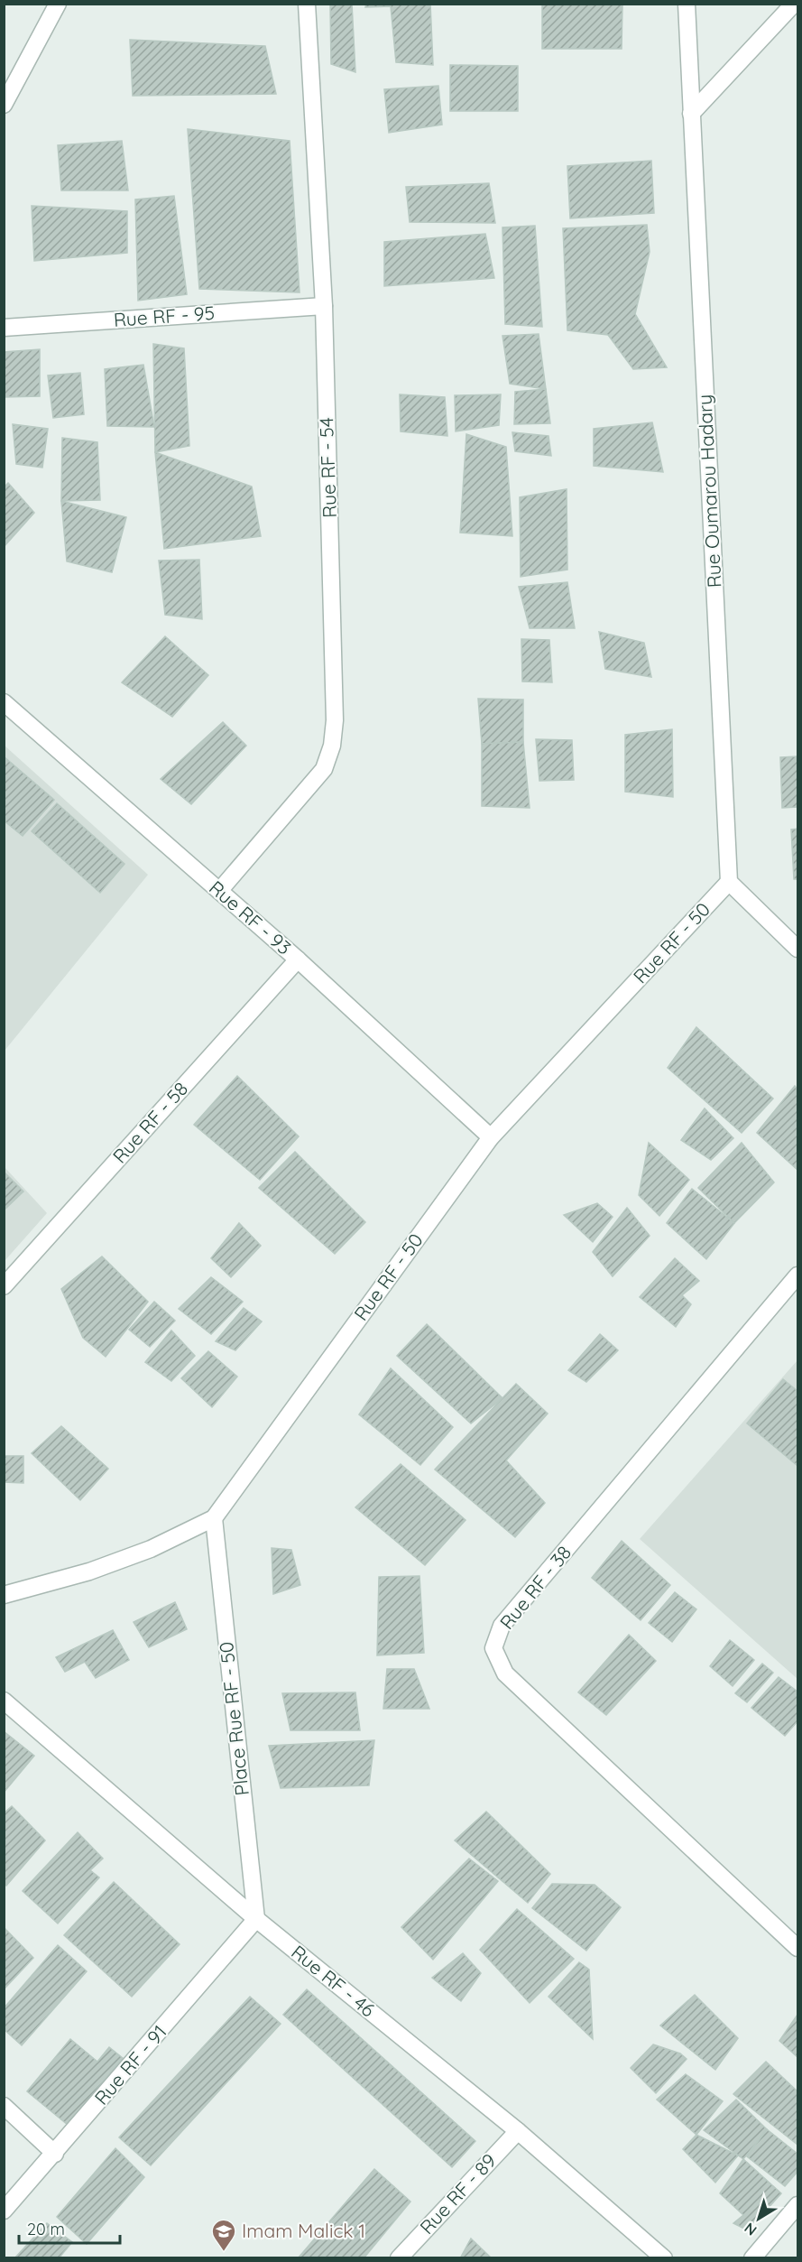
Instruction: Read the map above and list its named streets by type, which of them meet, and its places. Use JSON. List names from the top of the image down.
{
  "streets": {
    "street": [
      "Rue RF - 95",
      "Rue RF - 54",
      "Rue Oumarou Hadary",
      "Rue RF - 93",
      "Rue RF - 50",
      "Rue RF - 58",
      "Rue RF - 38",
      "Place Rue RF - 50",
      "Rue RF - 46",
      "Rue RF - 91",
      "Rue RF - 89"
    ]
  },
  "crossings": [
    ["Rue RF - 95", "Rue RF - 54"],
    ["Rue RF - 54", "Rue RF - 93"],
    ["Rue Oumarou Hadary", "Rue RF - 50"],
    ["Rue RF - 93", "Rue RF - 50"],
    ["Rue RF - 93", "Rue RF - 58"],
    ["Rue RF - 50", "Place Rue RF - 50"],
    ["Place Rue RF - 50", "Rue RF - 46"],
    ["Place Rue RF - 50", "Rue RF - 91"],
    ["Rue RF - 46", "Rue RF - 91"],
    ["Rue RF - 46", "Rue RF - 89"]
  ],
  "places": {
    "school or university": ["Imam Malick 1"]
  },
  "scale_bar": "20 m",
  "north": "bottom left"
}
